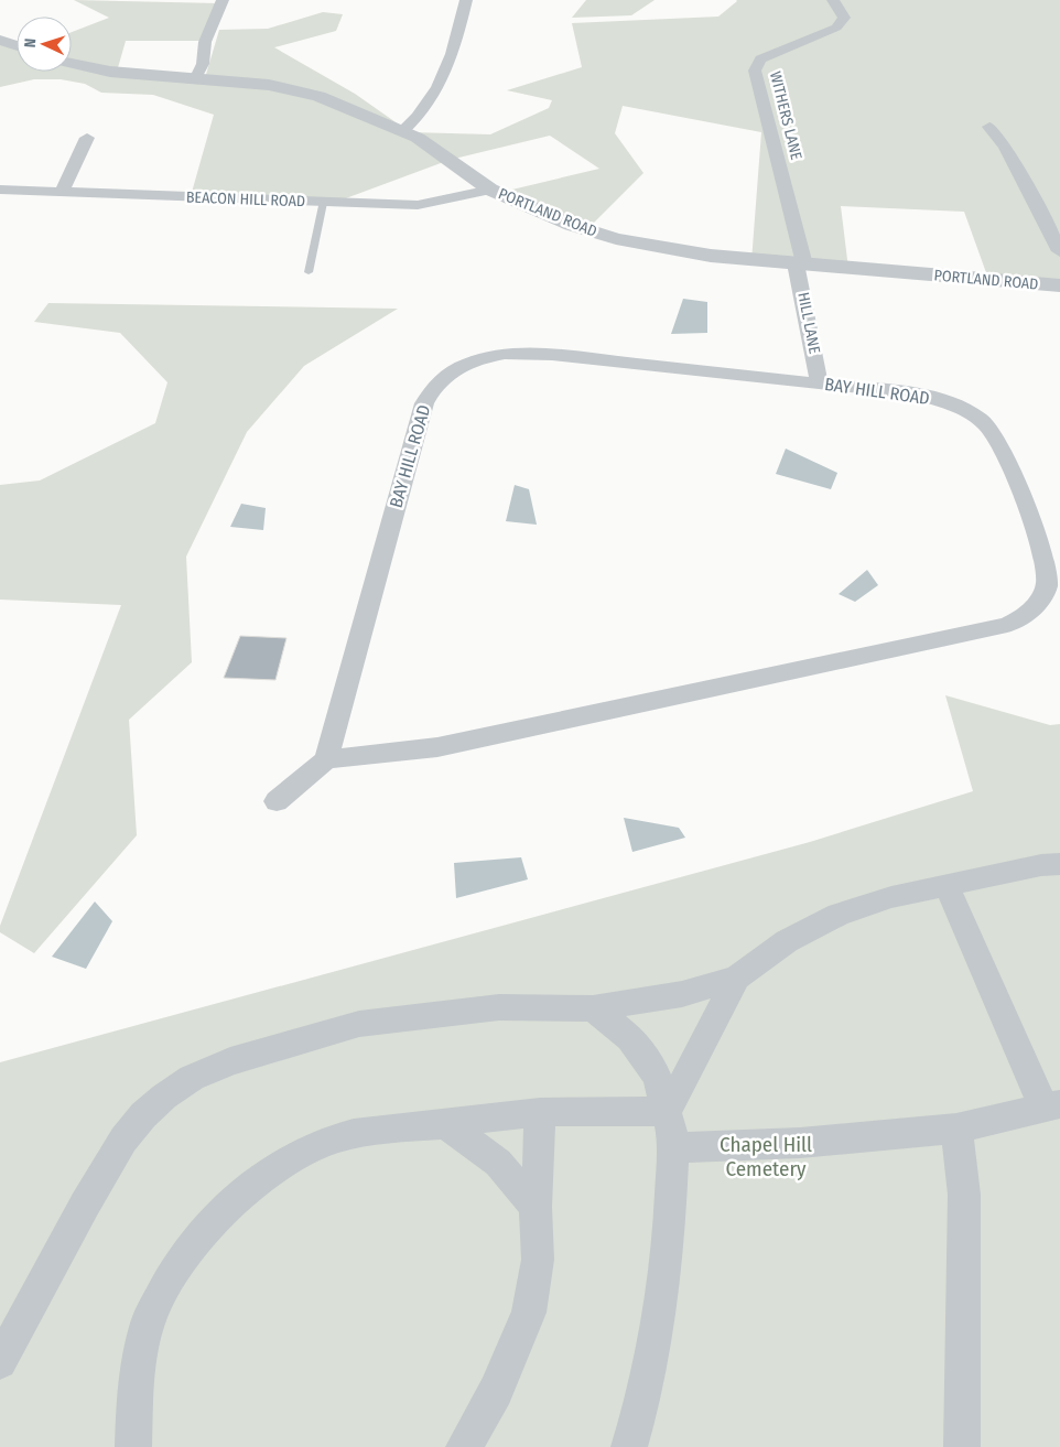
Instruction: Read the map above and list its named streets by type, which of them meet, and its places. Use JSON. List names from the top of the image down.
{
  "streets": {
    "street": [
      "WITHERS LANE",
      "BEACON HILL ROAD",
      "PORTLAND ROAD",
      "HILL LANE",
      "BAY HILL ROAD"
    ]
  },
  "crossings": [
    ["WITHERS LANE", "PORTLAND ROAD"],
    ["WITHERS LANE", "HILL LANE"],
    ["BEACON HILL ROAD", "PORTLAND ROAD"],
    ["PORTLAND ROAD", "HILL LANE"],
    ["HILL LANE", "BAY HILL ROAD"]
  ],
  "parks": ["Chapel Hill Cemetery"],
  "north": "left"
}
